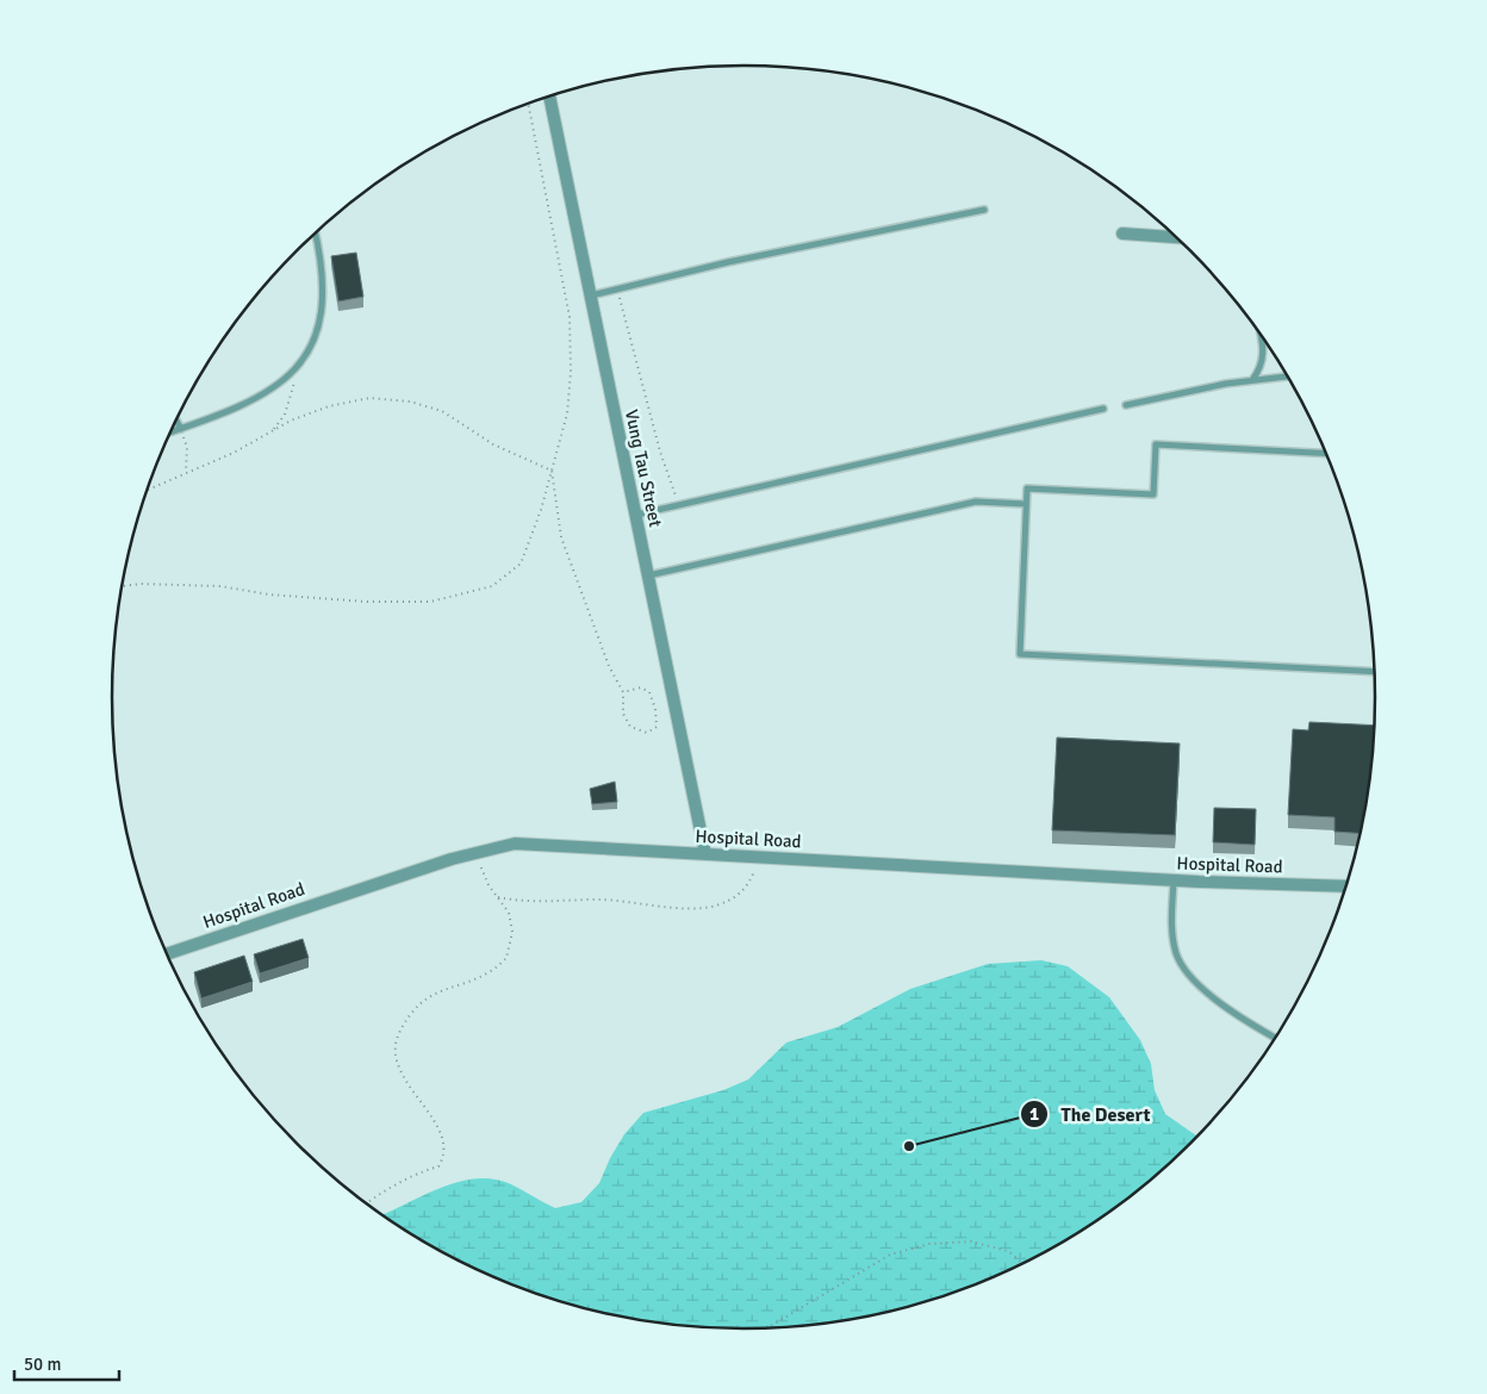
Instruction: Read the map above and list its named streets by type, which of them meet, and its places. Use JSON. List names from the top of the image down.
{
  "streets": {
    "street": ["Vung Tau Street", "Hospital Road"]
  },
  "crossings": [
    ["Vung Tau Street", "Hospital Road"]
  ],
  "places": ["The Desert"],
  "scale_bar": "50 m"
}
